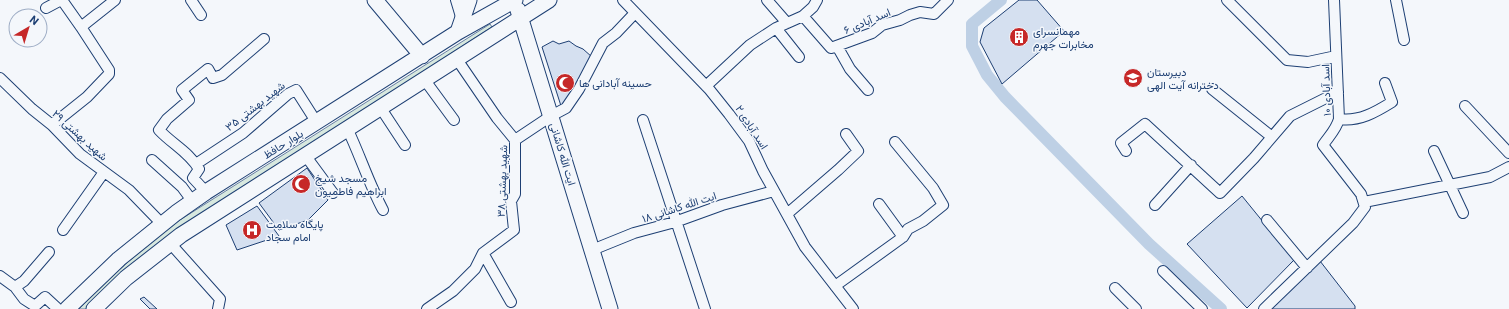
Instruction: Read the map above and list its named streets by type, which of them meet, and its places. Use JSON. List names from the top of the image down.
{
  "streets": {
    "main road": ["بلوار حافظ", "ایت الله کاشانی"],
    "street": [
      "اسد آبادی ۶",
      "اسد آبادی ۱۰",
      "شهید بهشتی ۳۵",
      "اسد آبادی ۲",
      "شهید بهشتی ۲۹",
      "شهید بهشتی ۳۸",
      "ایت الله کاشانی ۱۸"
    ]
  },
  "crossings": [
    ["شهید بهشتی ۳۵", "بلوار حافظ"],
    ["اسد آبادی ۲", "ایت الله کاشانی ۱۸"],
    ["شهید بهشتی ۲۹", "بلوار حافظ"],
    ["بلوار حافظ", "ایت الله کاشانی"],
    ["بلوار حافظ", "شهید بهشتی ۳۸"],
    ["ایت الله کاشانی", "ایت الله کاشانی ۱۸"]
  ],
  "places": {
    "building": ["مهمانسرای مخابرات جهرم"],
    "school or university": ["دبیرستان دخترانه آیت الهی"],
    "mosque": ["حسینه آبادانی ها", "مسجد شیخ ابراهیم فاطمیون"],
    "hospital": ["پایگاه سلامت امام سجاد"]
  },
  "north": "top right"
}
